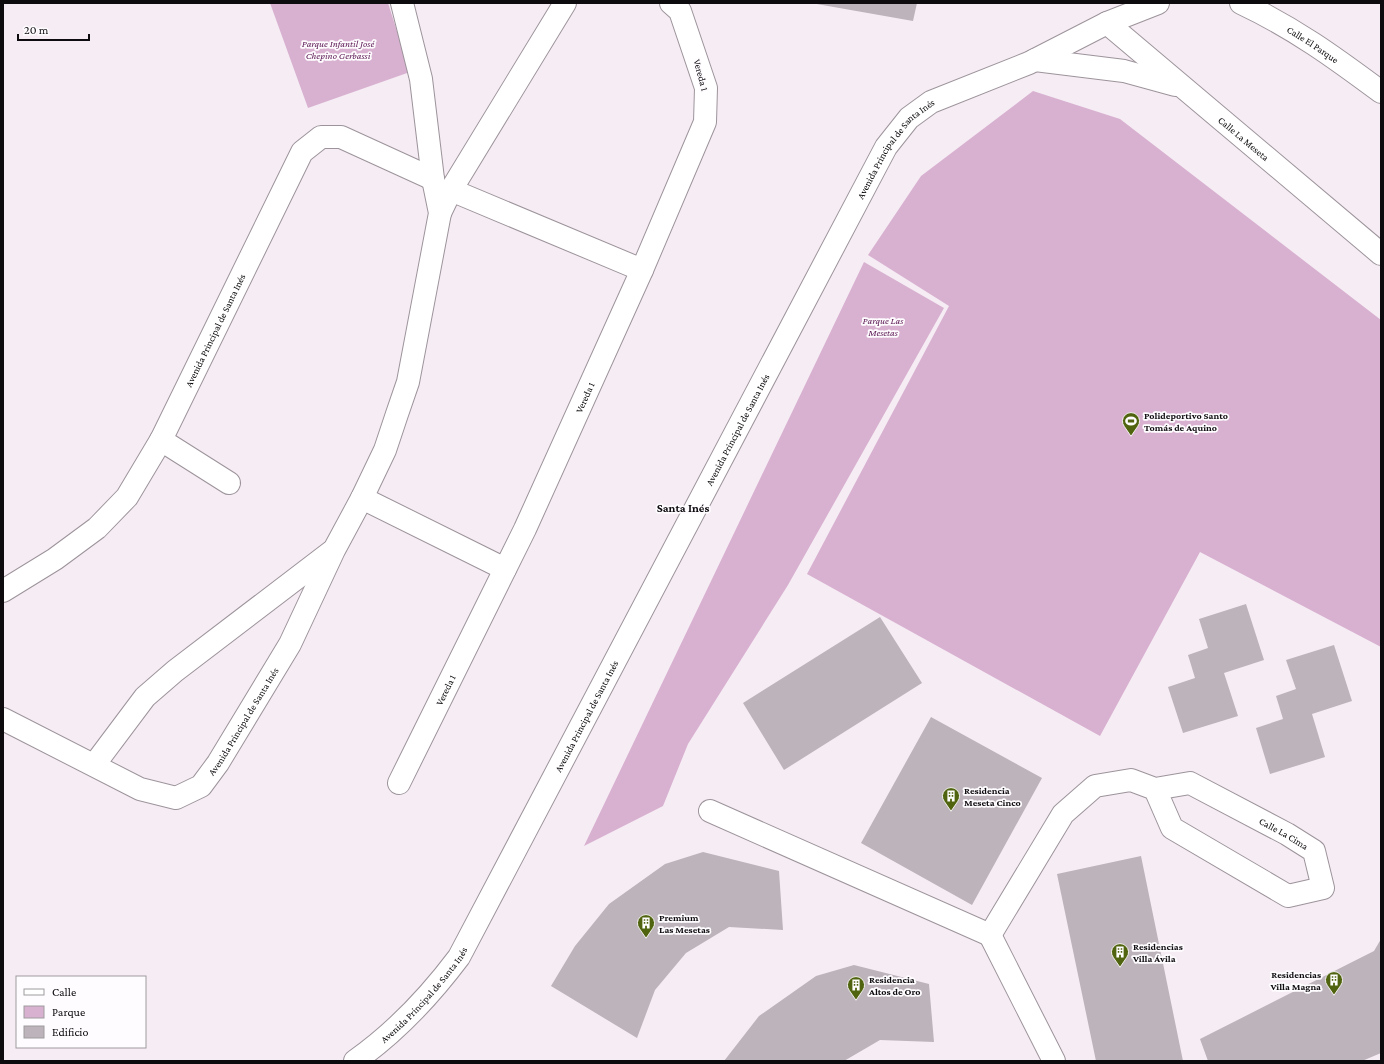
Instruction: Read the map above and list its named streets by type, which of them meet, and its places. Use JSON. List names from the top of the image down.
{
  "streets": {
    "street": [
      "Calle El Parque",
      "Vereda 1",
      "Calle La Meseta",
      "Avenida Principal de Santa Inés",
      "Calle La Cima"
    ]
  },
  "crossings": [
    ["Vereda 1", "Avenida Principal de Santa Inés"],
    ["Calle La Meseta", "Avenida Principal de Santa Inés"]
  ],
  "districts": ["Santa Inés"],
  "parks": ["Parque Infantil José Chepino Gerbassi", "Parque Las Mesetas"],
  "places": {
    "sports": ["Polideportivo Santo Tomás de Aquino"],
    "building": [
      "Residencia Meseta Cinco",
      "Premium Las Mesetas",
      "Residencias Villa Ávila",
      "Residencias Villa Magna",
      "Residencia Altos de Oro"
    ]
  },
  "legend": ["Calle", "Parque", "Edificio"],
  "scale_bar": "20 m"
}
